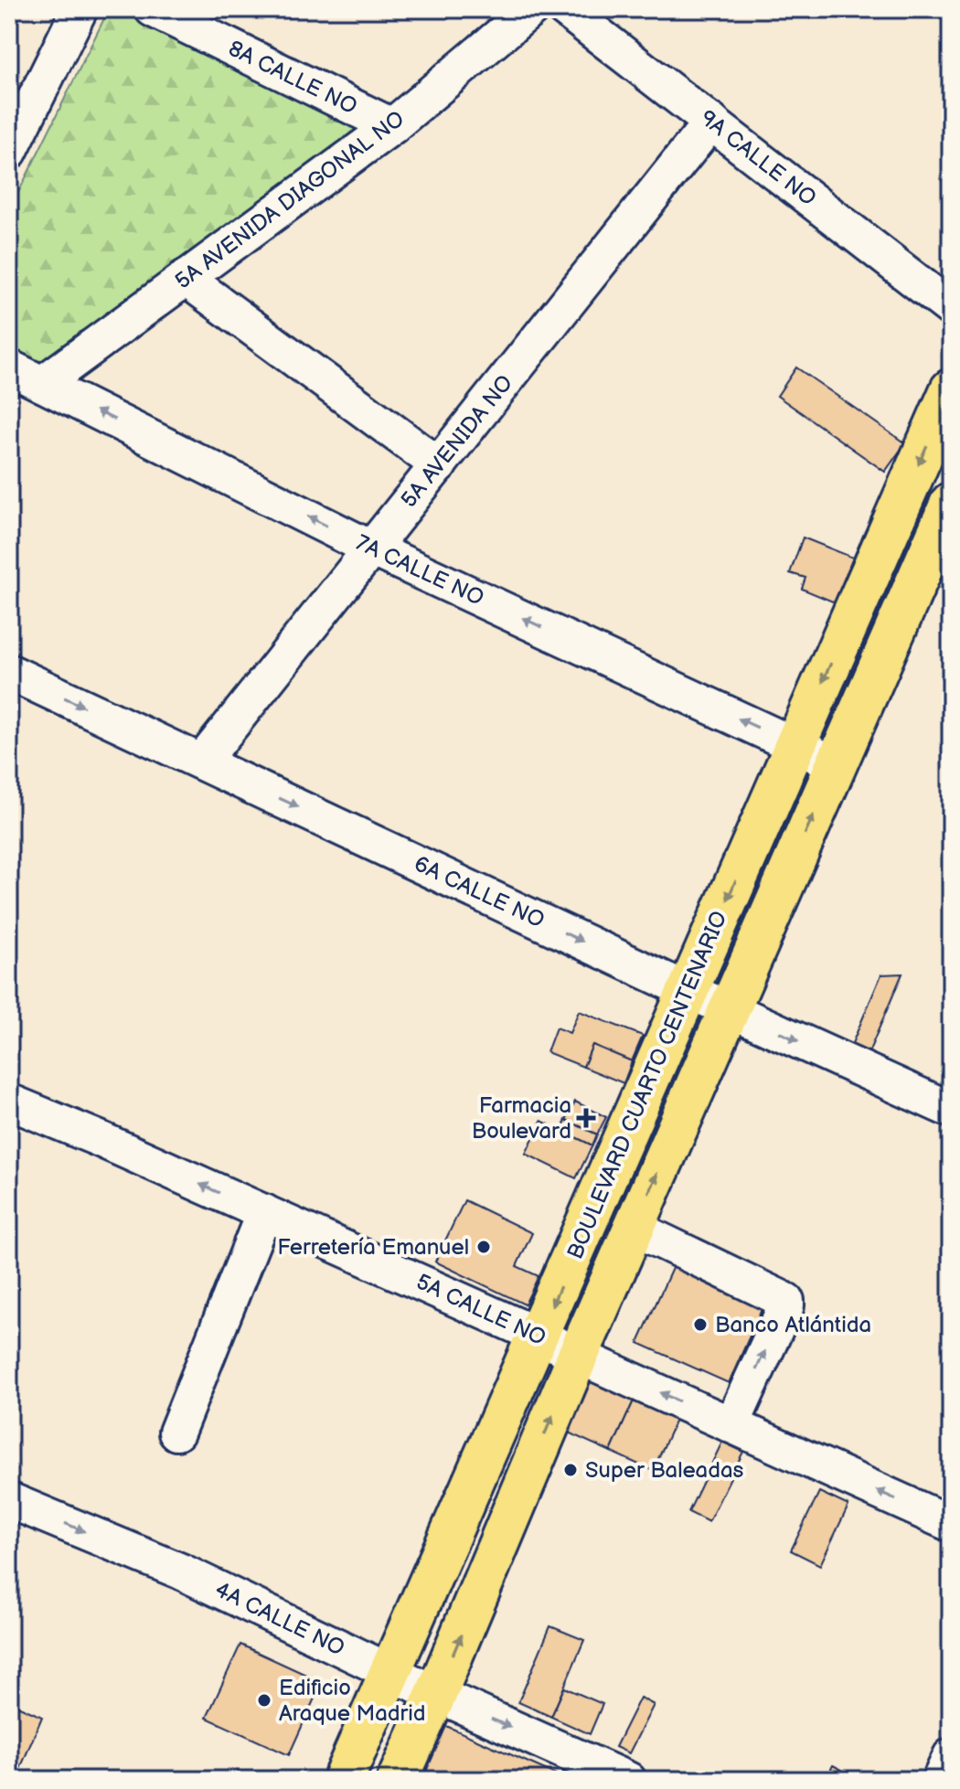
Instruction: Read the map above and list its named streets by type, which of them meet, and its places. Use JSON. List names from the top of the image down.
{
  "streets": {
    "main road": ["BOULEVARD CUARTO CENTENARIO"],
    "street": [
      "8A CALLE NO",
      "9A CALLE NO",
      "5A AVENIDA DIAGONAL NO",
      "5A AVENIDA NO",
      "7A CALLE NO",
      "6A CALLE NO",
      "5A CALLE NO",
      "4A CALLE NO"
    ]
  },
  "crossings": [
    ["8A CALLE NO", "5A AVENIDA DIAGONAL NO"],
    ["9A CALLE NO", "5A AVENIDA NO"],
    ["5A AVENIDA DIAGONAL NO", "7A CALLE NO"],
    ["5A AVENIDA NO", "7A CALLE NO"],
    ["5A AVENIDA NO", "6A CALLE NO"],
    ["7A CALLE NO", "BOULEVARD CUARTO CENTENARIO"],
    ["6A CALLE NO", "BOULEVARD CUARTO CENTENARIO"],
    ["BOULEVARD CUARTO CENTENARIO", "5A CALLE NO"],
    ["BOULEVARD CUARTO CENTENARIO", "4A CALLE NO"]
  ],
  "one_way": ["6A CALLE NO", "5A CALLE NO", "4A CALLE NO"],
  "places": {
    "health": ["Farmacia Boulevard"],
    "other": [
      "Ferretería Emanuel",
      "Banco Atlántida",
      "Super Baleadas",
      "Edificio Araque Madrid"
    ]
  }
}
